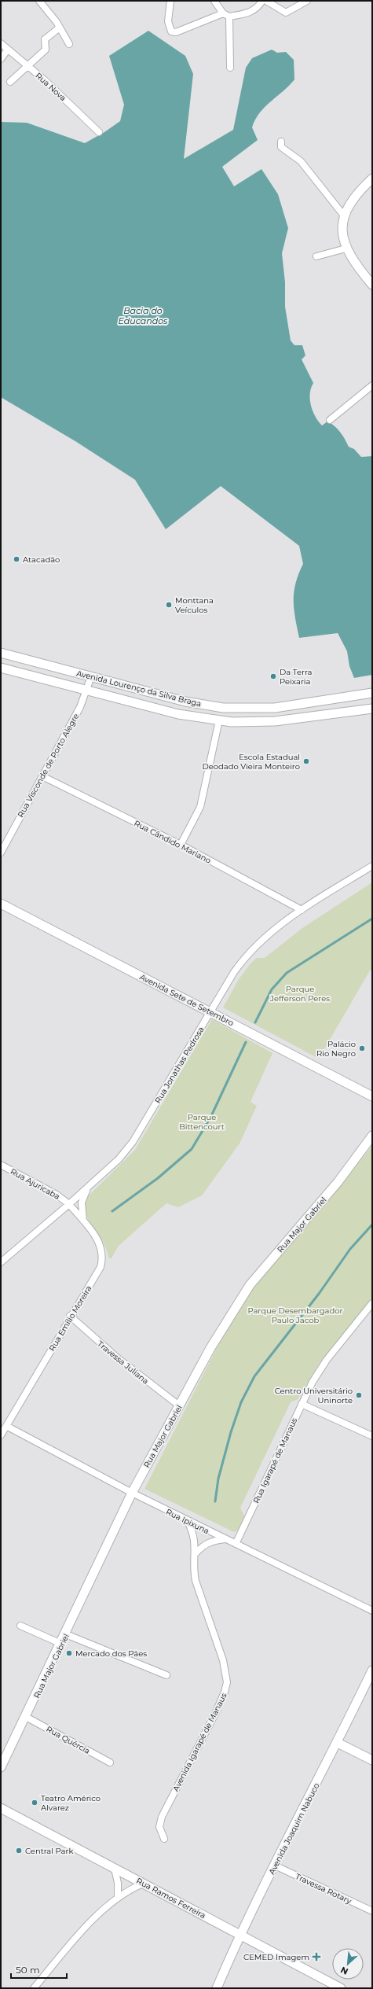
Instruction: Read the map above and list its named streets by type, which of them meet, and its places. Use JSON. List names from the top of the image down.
{
  "streets": {
    "street": [
      "Rua Nova",
      "Avenida Lourenço da Silva Braga",
      "Rua Visconde de Porto Alegre",
      "Rua Cândido Mariano",
      "Avenida Sete de Setembro",
      "Rua Jonathas Pedrosa",
      "Rua Ajuricaba",
      "Rua Major Gabriel",
      "Rua Emílio Moreira",
      "Travessa Juliana",
      "Rua Igarapé de Manaus",
      "Rua Ipixuna",
      "Rua Quércia",
      "Avenida Igarapé de Manaus",
      "Avenida Joaquim Nabuco",
      "Travessa Rotary",
      "Rua Ramos Ferreira"
    ]
  },
  "crossings": [
    ["Avenida Lourenço da Silva Braga", "Rua Visconde de Porto Alegre"],
    ["Rua Visconde de Porto Alegre", "Rua Cândido Mariano"],
    ["Rua Cândido Mariano", "Rua Jonathas Pedrosa"],
    ["Avenida Sete de Setembro", "Rua Jonathas Pedrosa"],
    ["Rua Jonathas Pedrosa", "Rua Ajuricaba"],
    ["Rua Jonathas Pedrosa", "Rua Emílio Moreira"],
    ["Rua Ajuricaba", "Rua Emílio Moreira"],
    ["Rua Major Gabriel", "Travessa Juliana"],
    ["Rua Major Gabriel", "Rua Ipixuna"],
    ["Rua Major Gabriel", "Rua Quércia"],
    ["Rua Emílio Moreira", "Travessa Juliana"],
    ["Rua Emílio Moreira", "Rua Ipixuna"],
    ["Rua Igarapé de Manaus", "Rua Ipixuna"],
    ["Rua Ipixuna", "Avenida Igarapé de Manaus"],
    ["Avenida Joaquim Nabuco", "Travessa Rotary"],
    ["Avenida Joaquim Nabuco", "Rua Ramos Ferreira"]
  ],
  "water": ["Bacia do Educandos"],
  "parks": ["Parque Jefferson Peres", "Parque Bittencourt", "Parque Desembargador Paulo Jacob"],
  "places": {
    "other": [
      "Atacadão",
      "Monttana Veículos",
      "Da Terra Peixaria",
      "Escola Estadual Deodado Vieira Monteiro",
      "Palácio Rio Negro",
      "Centro Universitário Uninorte",
      "Mercado dos Pães",
      "Teatro Américo Alvarez",
      "Central Park"
    ],
    "health": ["CEMED Imagem"]
  },
  "scale_bar": "50 m",
  "north": "bottom left"
}
